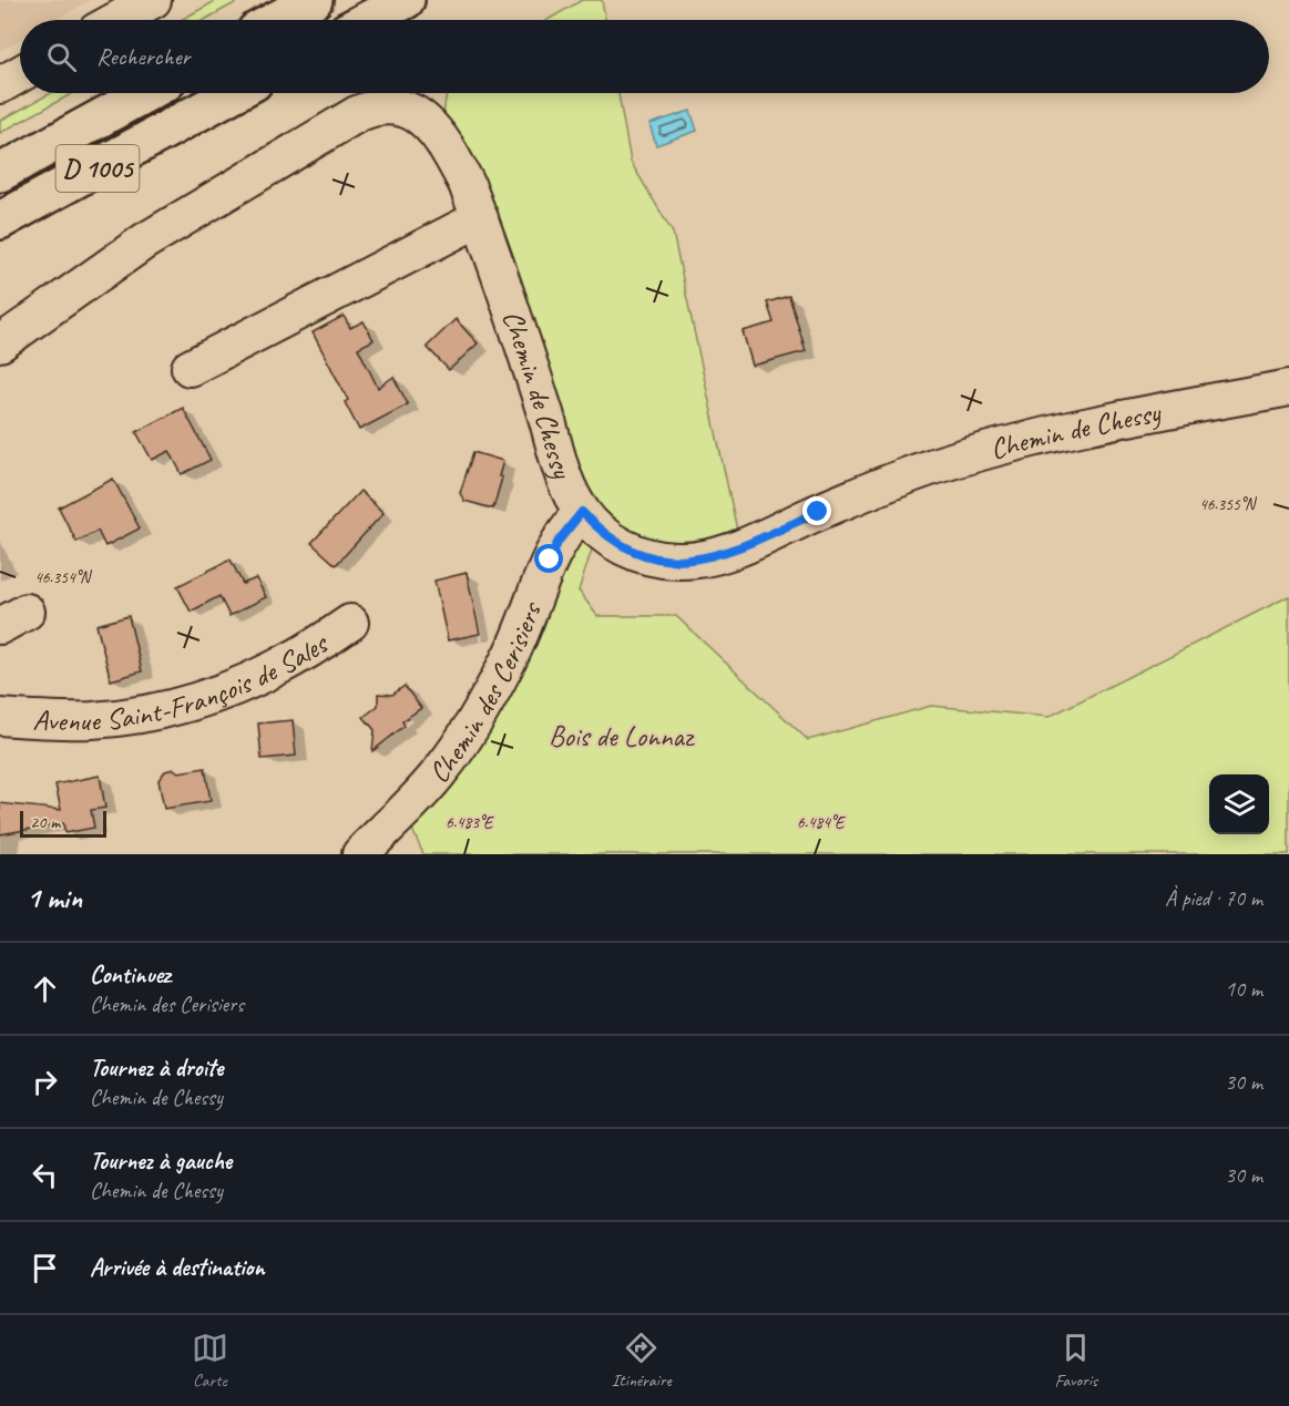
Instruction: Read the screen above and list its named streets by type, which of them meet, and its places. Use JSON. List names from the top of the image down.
{
  "streets": {
    "highway": ["D 1005"],
    "street": ["Chemin de Chessy", "Avenue Saint-François de Sales", "Chemin des Cerisiers"]
  },
  "crossings": [
    ["Chemin de Chessy", "Chemin des Cerisiers"]
  ],
  "parks": ["Bois de Lonnaz"],
  "scale_bar": "20 m",
  "page": {
    "search": "Rechercher",
    "scale": "20 m",
    "heading": ["1 min", "À pied · 70 m"],
    "list": [
      ["Continuez", "Chemin des Cerisiers", "10 m"],
      ["Tournez à droite", "Chemin de Chessy", "30 m"],
      ["Tournez à gauche", "Chemin de Chessy", "30 m"],
      "Arrivée à destination"
    ],
    "nav": ["Carte", "Itinéraire", "Favoris"]
  },
  "coordinates": [
    "46.355°N",
    "46.354°N",
    "6.483°E",
    "6.484°E"
  ]
}
